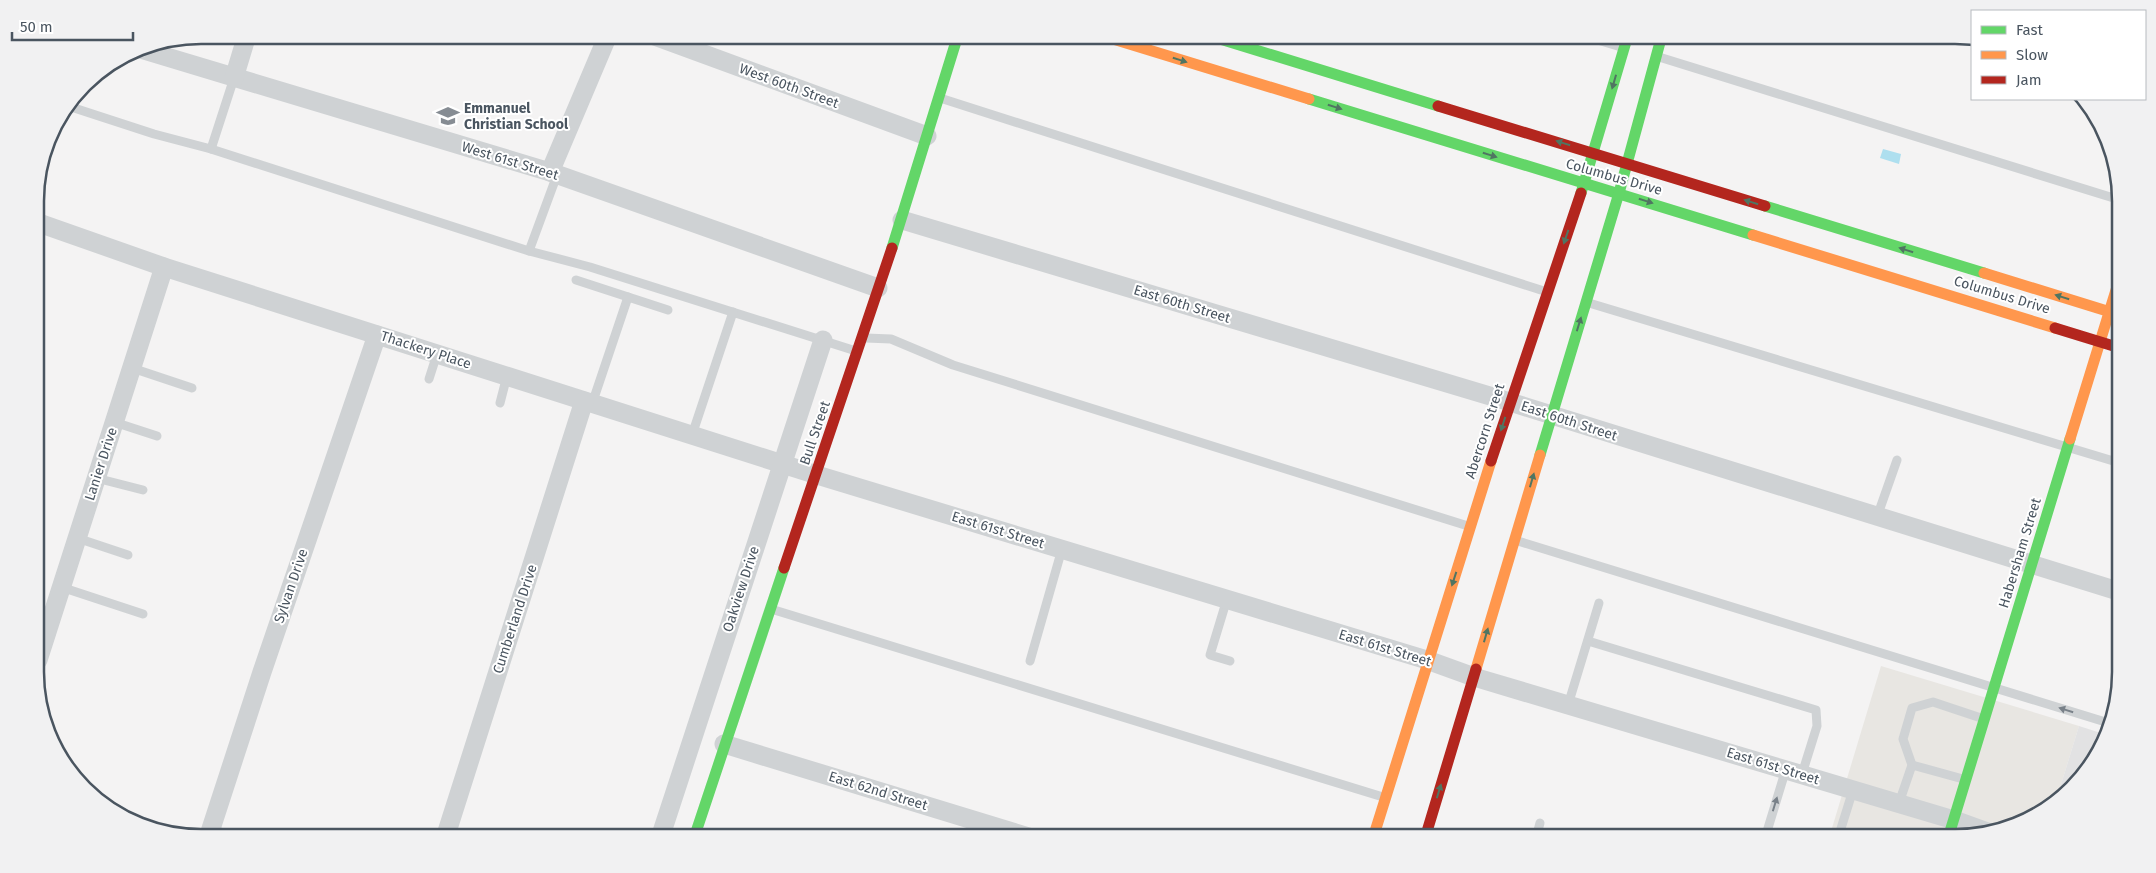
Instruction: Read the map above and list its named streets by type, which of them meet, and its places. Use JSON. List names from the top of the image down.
{
  "streets": {
    "street": [
      "West 60th Street",
      "West 61st Street",
      "Columbus Drive",
      "East 60th Street",
      "Thackery Place",
      "Abercorn Street",
      "Bull Street",
      "Lanier Drive",
      "East 61st Street",
      "Habersham Street",
      "Sylvan Drive",
      "Oakview Drive",
      "Cumberland Drive",
      "East 62nd Street"
    ]
  },
  "crossings": [
    ["West 60th Street", "Bull Street"],
    ["West 61st Street", "Bull Street"],
    ["Columbus Drive", "Abercorn Street"],
    ["Columbus Drive", "Habersham Street"],
    ["East 60th Street", "Abercorn Street"],
    ["East 60th Street", "Bull Street"],
    ["East 60th Street", "Habersham Street"],
    ["Thackery Place", "Bull Street"],
    ["Thackery Place", "Lanier Drive"],
    ["Thackery Place", "East 61st Street"],
    ["Thackery Place", "Sylvan Drive"],
    ["Thackery Place", "Oakview Drive"],
    ["Thackery Place", "Cumberland Drive"],
    ["Abercorn Street", "East 61st Street"],
    ["Bull Street", "East 61st Street"],
    ["Bull Street", "East 62nd Street"],
    ["East 61st Street", "Habersham Street"]
  ],
  "places": {
    "school or university": ["Emmanuel Christian School"]
  },
  "legend": ["Fast", "Slow", "Jam"],
  "scale_bar": "50 m"
}
